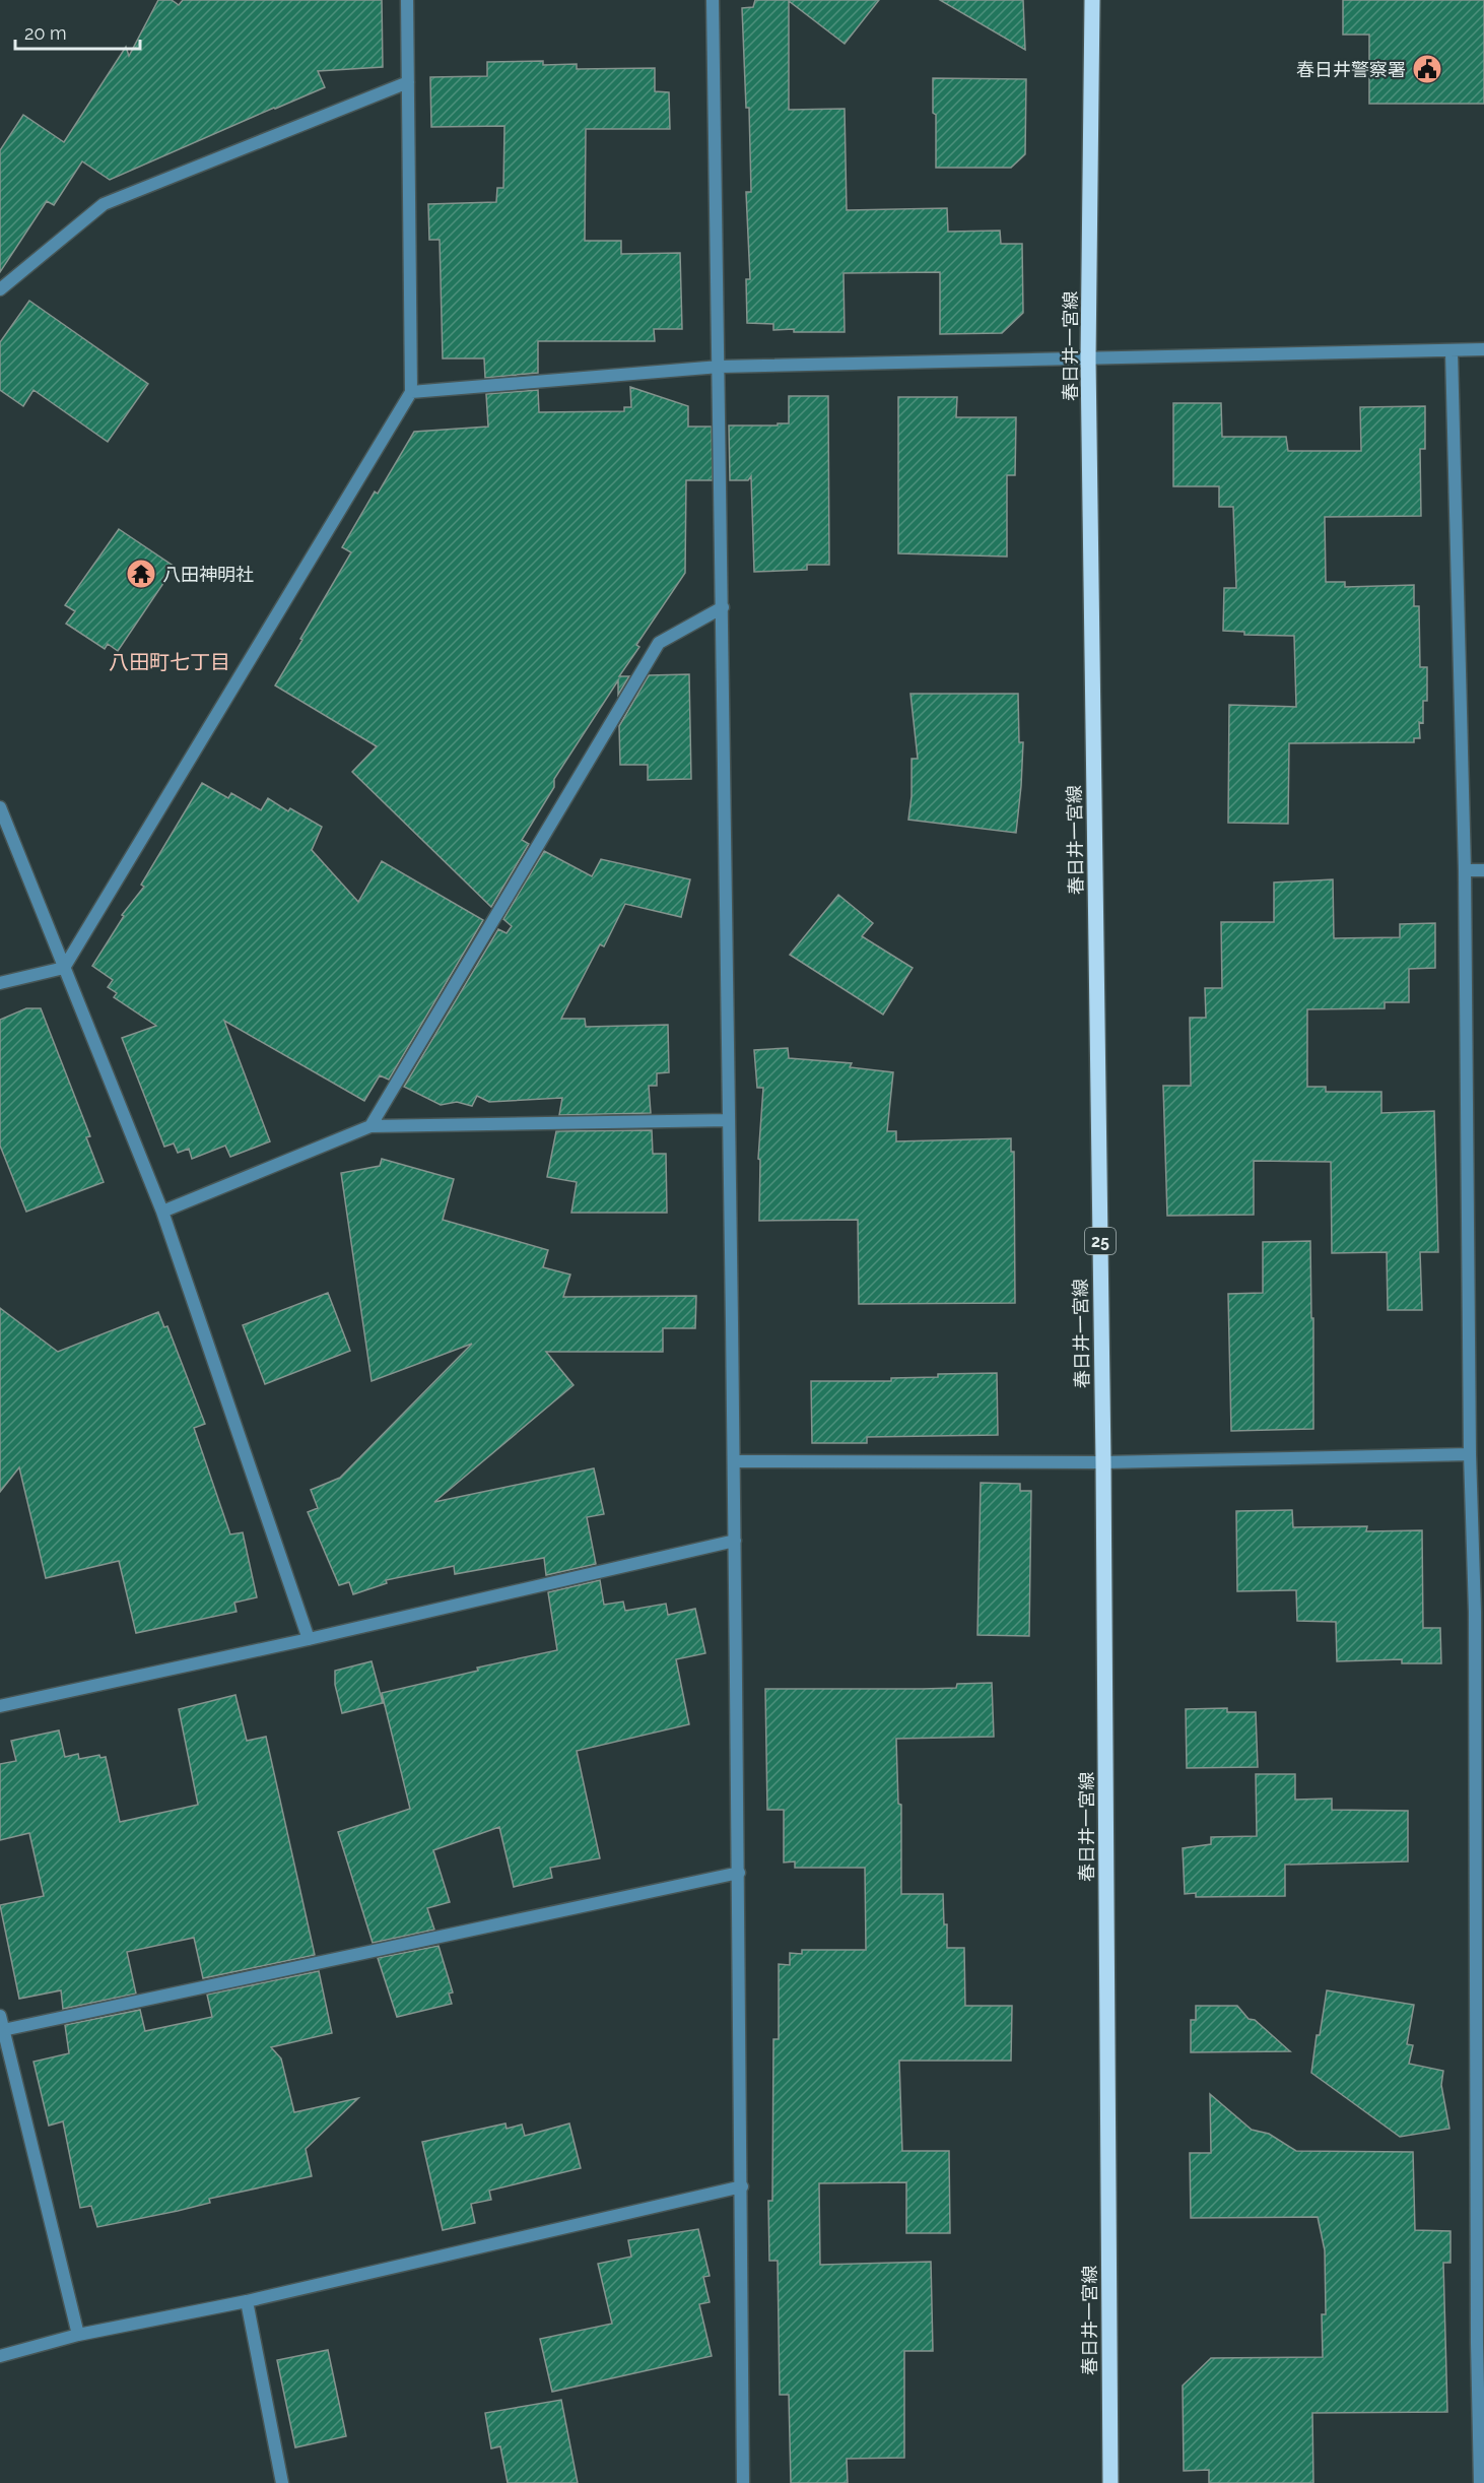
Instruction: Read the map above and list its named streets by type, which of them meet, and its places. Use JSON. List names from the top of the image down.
{
  "streets": {
    "main road": ["春日井一宮線", "25"]
  },
  "districts": ["八田町七丁目"],
  "places": {
    "public building": ["春日井警察署"],
    "temple": ["八田神明社"]
  },
  "scale_bar": "20 m"
}
